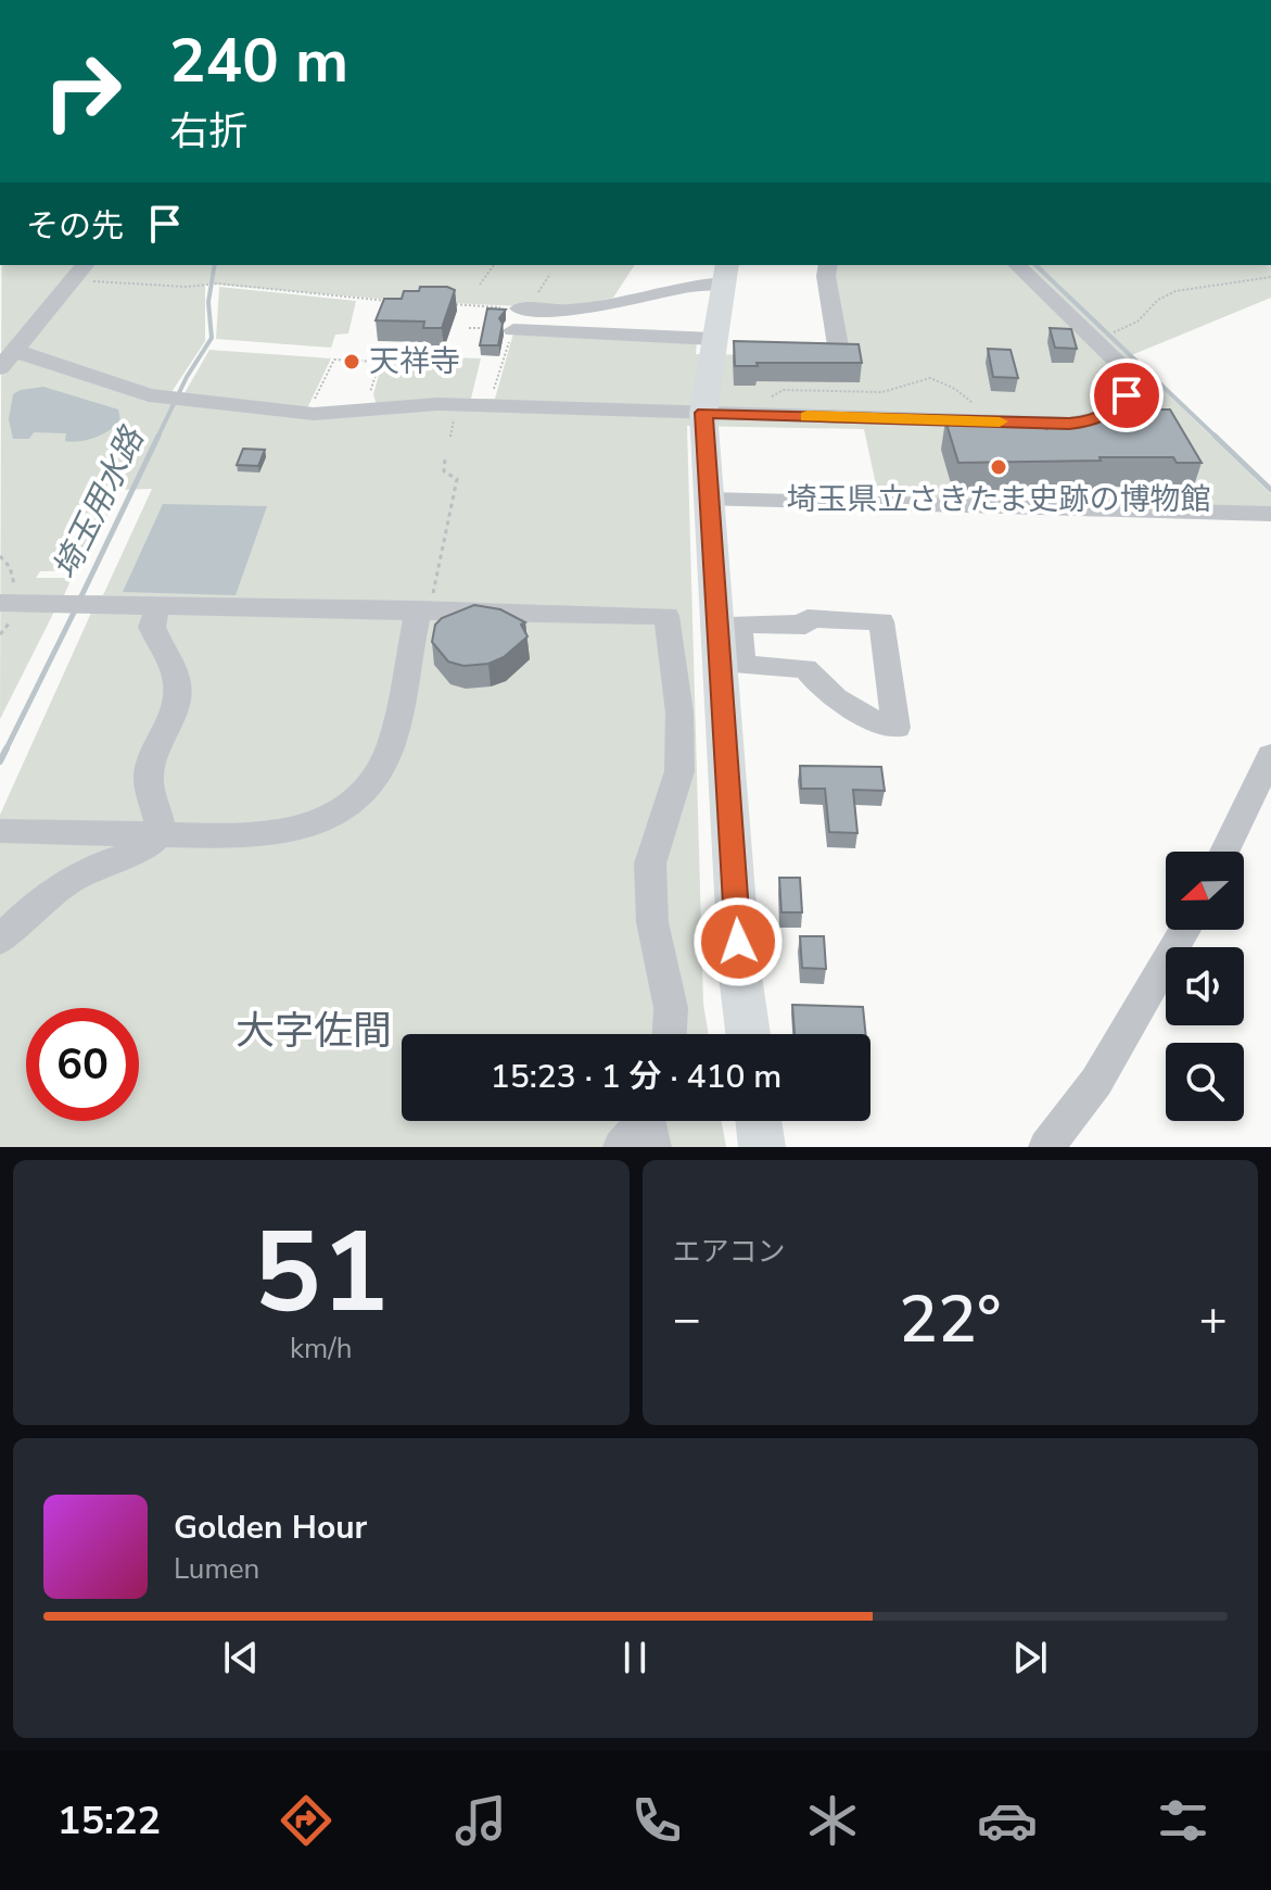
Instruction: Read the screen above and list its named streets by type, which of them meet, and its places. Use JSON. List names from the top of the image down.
{
  "districts": ["大字佐間"],
  "water": ["埼玉用水路"],
  "places": ["天祥寺", "埼玉県立さきたま史跡の博物館"],
  "north": "left",
  "page": {
    "turn": ["240 m", "右折"],
    "then": "その先",
    "limit": "60",
    "trip": "15:23 · 1 分 · 410 m",
    "tile": [
      ["51", "km/h"],
      "エアコン"
    ],
    "heat": ["−", "22°", "+"],
    "song": ["Golden Hour", "Lumen"],
    "tabs": "15:22"
  }
}
